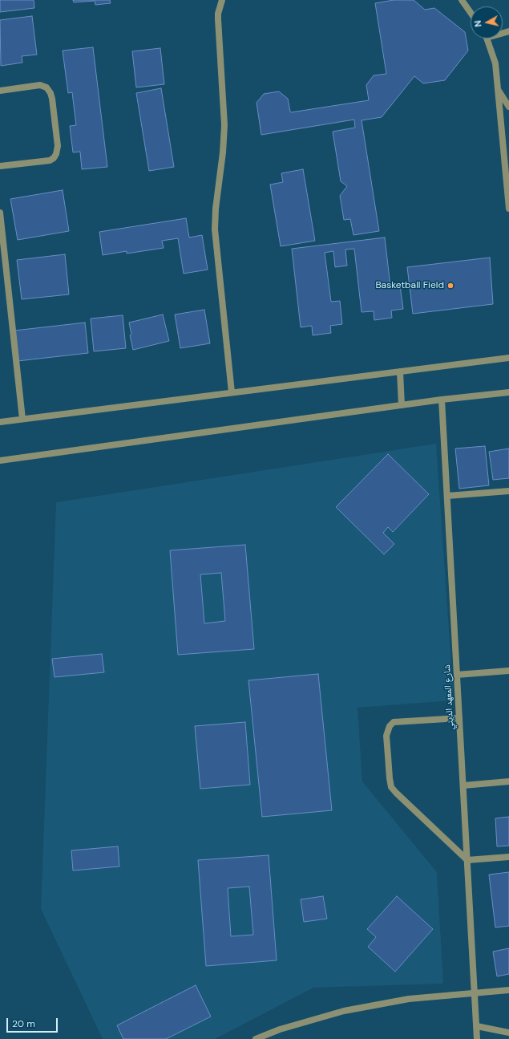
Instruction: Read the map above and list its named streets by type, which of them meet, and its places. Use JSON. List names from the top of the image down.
{
  "streets": {
    "street": ["شارع المعهد الديني"]
  },
  "places": ["Basketball Field"],
  "scale_bar": "20 m",
  "north": "left"
}
